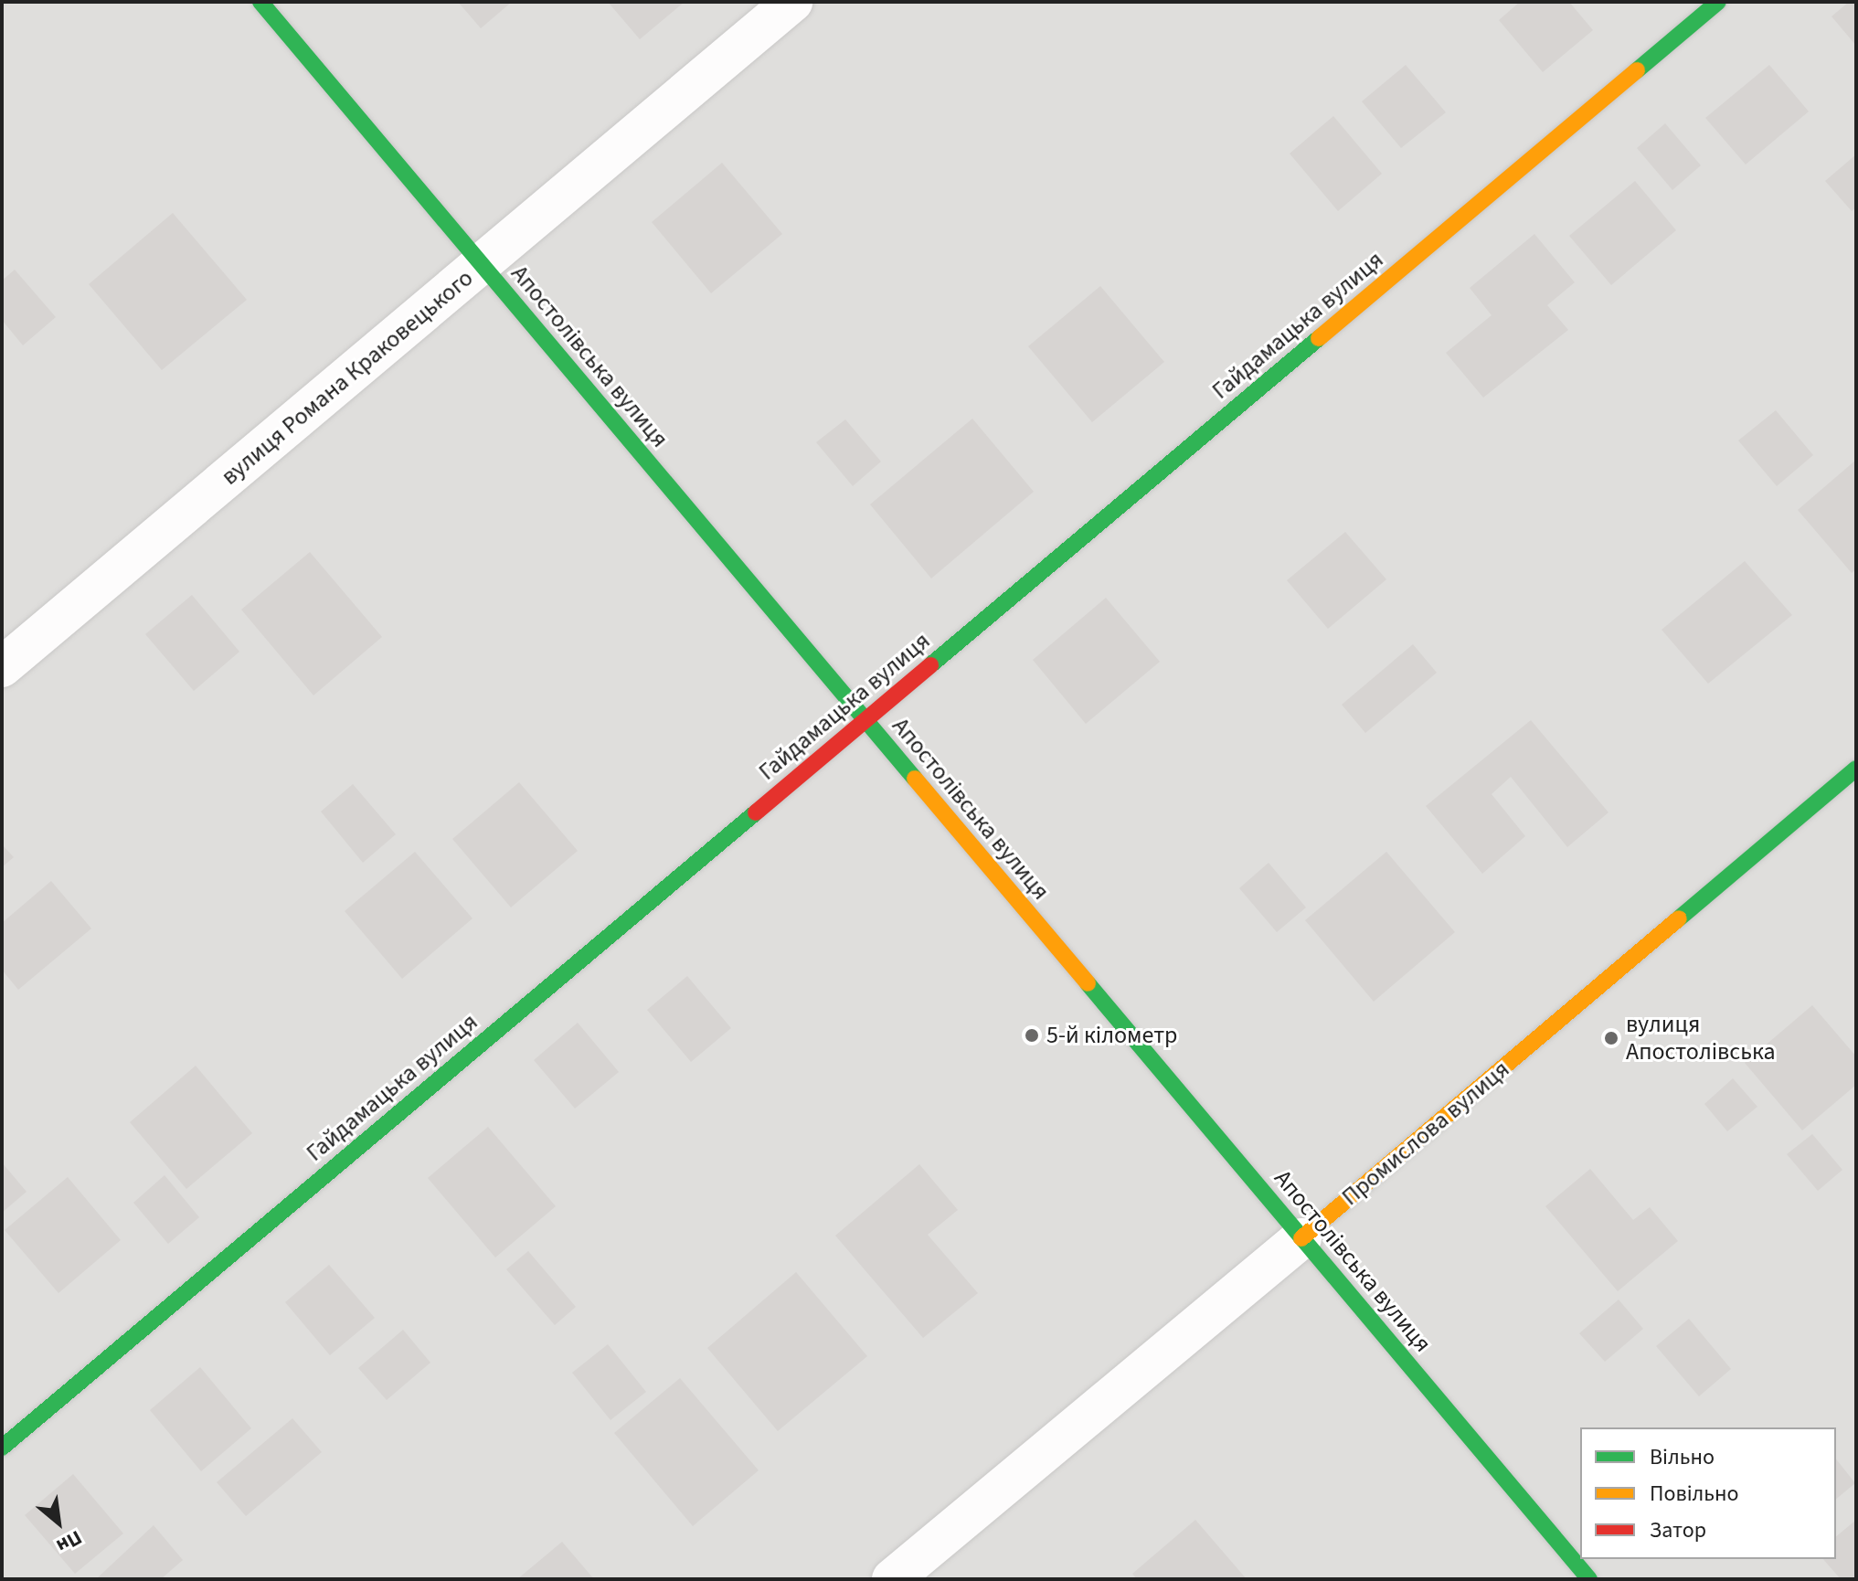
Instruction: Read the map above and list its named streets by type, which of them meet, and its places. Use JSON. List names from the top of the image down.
{
  "streets": {
    "street": [
      "Гайдамацька вулиця",
      "Апостолівська вулиця",
      "вулиця Романа Краковецького",
      "Промислова вулиця"
    ]
  },
  "crossings": [
    ["Гайдамацька вулиця", "Апостолівська вулиця"],
    ["Апостолівська вулиця", "вулиця Романа Краковецького"],
    ["Апостолівська вулиця", "Промислова вулиця"]
  ],
  "places": ["5-й кілометр", "вулиця Апостолівська"],
  "legend": ["Вільно", "Повільно", "Затор"],
  "north": "bottom right"
}
